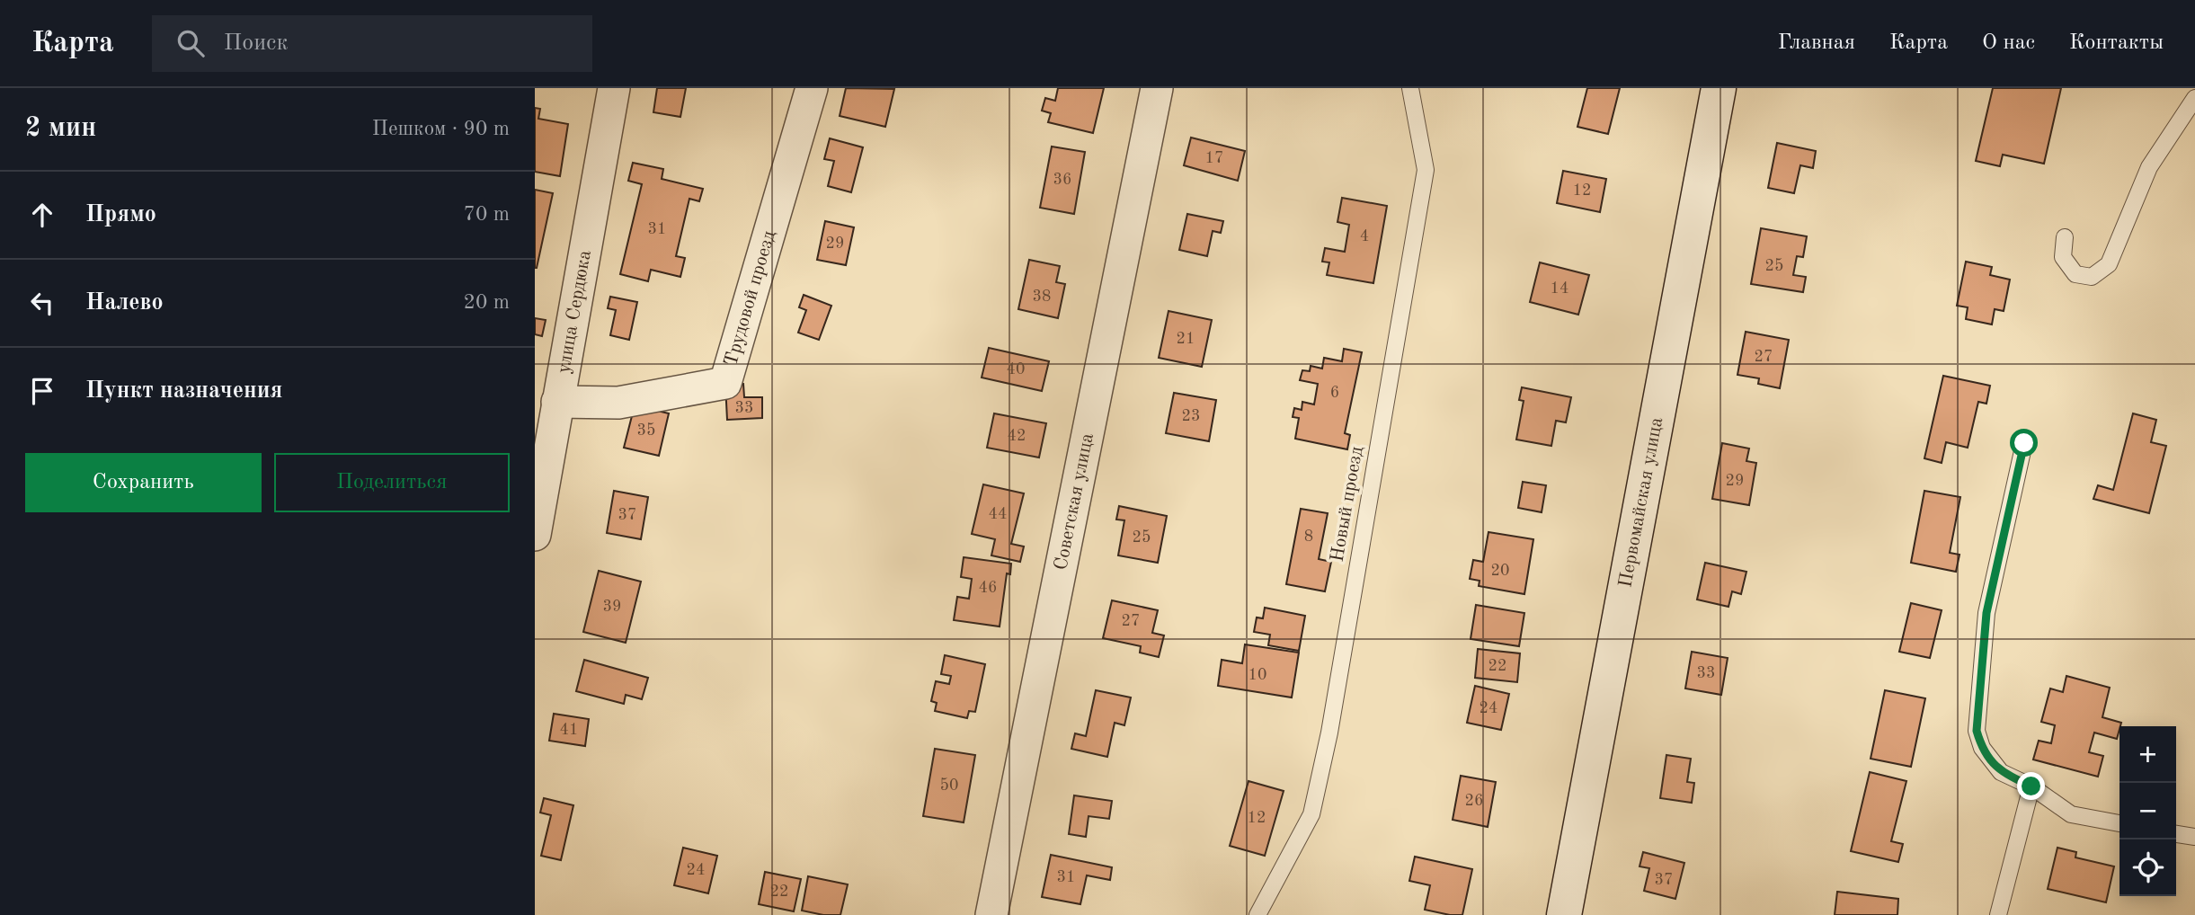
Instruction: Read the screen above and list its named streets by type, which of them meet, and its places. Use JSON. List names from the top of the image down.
{
  "streets": {
    "main road": ["Первомайская улица"],
    "street": ["Трудовой проезд", "улица Сердюка", "Советская улица"],
    "lane": ["Новый проезд"]
  },
  "crossings": [
    ["Трудовой проезд", "улица Сердюка"]
  ],
  "house_numbers": [
    "17",
    "36",
    "12",
    "31",
    "4",
    "29",
    "25",
    "14",
    "38",
    "21",
    "27",
    "40",
    "6",
    "33",
    "23",
    "35",
    "42",
    "29",
    "44",
    "37",
    "8",
    "25",
    "20",
    "46",
    "39",
    "27",
    "22",
    "33",
    "10",
    "24",
    "41",
    "50",
    "26",
    "12",
    "24",
    "31",
    "37",
    "22"
  ],
  "page": {
    "header": "Карта",
    "search": "Поиск",
    "nav": [
      "Главная",
      "Карта",
      "О нас",
      "Контакты"
    ],
    "heading": ["2 мин", "Пешком · 90 m"],
    "list": [
      ["Прямо", "70 m"],
      ["Налево", "20 m"],
      "Пункт назначения"
    ],
    "buttons": ["Сохранить", "Поделиться"],
    "map_buttons": ["+", "−"]
  }
}
